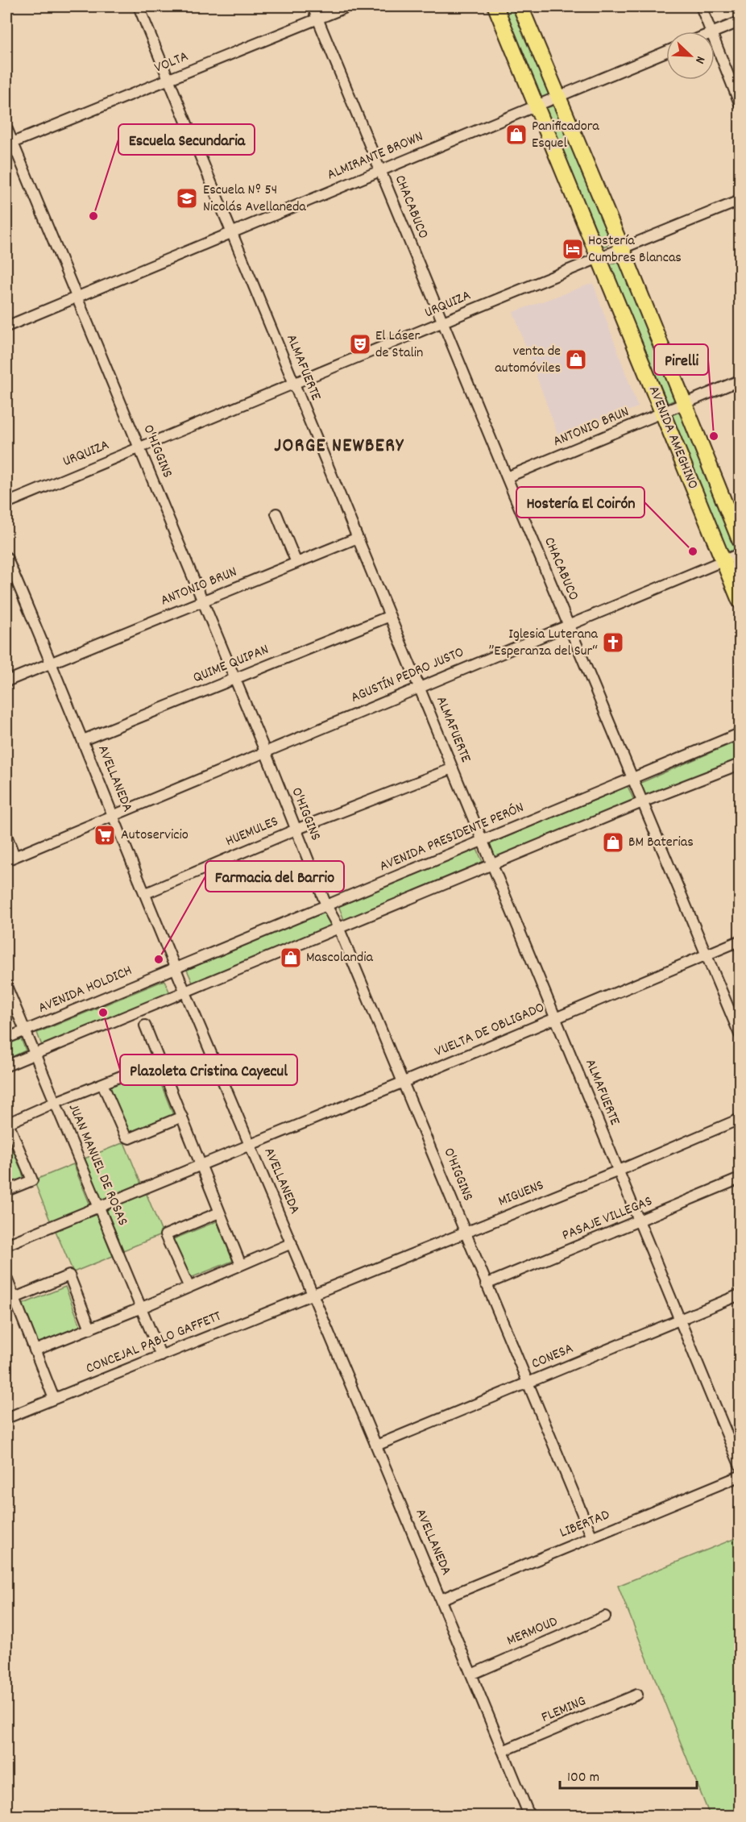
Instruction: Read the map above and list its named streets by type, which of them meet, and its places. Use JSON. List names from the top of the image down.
{
  "streets": {
    "highway": ["AVENIDA AMEGHINO"],
    "street": [
      "VOLTA",
      "ALMIRANTE BROWN",
      "CHACABUCO",
      "URQUIZA",
      "ALMAFUERTE",
      "ANTONIO BRUN",
      "O'HIGGINS",
      "QUIME QUIPAN",
      "AGUSTÍN PEDRO JUSTO",
      "AVELLANEDA",
      "HUEMULES",
      "AVENIDA PRESIDENTE PERÓN",
      "AVENIDA HOLDICH",
      "VUELTA DE OBLIGADO",
      "JUAN MANUEL DE ROSAS",
      "MIGUENS",
      "PASAJE VILLEGAS",
      "CONCEJAL PABLO GAFFETT",
      "CONESA",
      "LIBERTAD",
      "MERMOUD",
      "FLEMING"
    ]
  },
  "crossings": [
    ["VOLTA", "CHACABUCO"],
    ["VOLTA", "ALMAFUERTE"],
    ["VOLTA", "O'HIGGINS"],
    ["ALMIRANTE BROWN", "CHACABUCO"],
    ["ALMIRANTE BROWN", "ALMAFUERTE"],
    ["ALMIRANTE BROWN", "AVENIDA AMEGHINO"],
    ["ALMIRANTE BROWN", "O'HIGGINS"],
    ["CHACABUCO", "URQUIZA"],
    ["CHACABUCO", "ANTONIO BRUN"],
    ["CHACABUCO", "AGUSTÍN PEDRO JUSTO"],
    ["CHACABUCO", "AVENIDA PRESIDENTE PERÓN"],
    ["CHACABUCO", "VUELTA DE OBLIGADO"],
    ["URQUIZA", "ALMAFUERTE"],
    ["URQUIZA", "AVENIDA AMEGHINO"],
    ["URQUIZA", "O'HIGGINS"],
    ["ALMAFUERTE", "ANTONIO BRUN"],
    ["ALMAFUERTE", "QUIME QUIPAN"],
    ["ALMAFUERTE", "AGUSTÍN PEDRO JUSTO"],
    ["ALMAFUERTE", "HUEMULES"],
    ["ALMAFUERTE", "AVENIDA PRESIDENTE PERÓN"],
    ["ALMAFUERTE", "VUELTA DE OBLIGADO"],
    ["ALMAFUERTE", "MIGUENS"],
    ["ALMAFUERTE", "PASAJE VILLEGAS"],
    ["ALMAFUERTE", "CONESA"],
    ["ANTONIO BRUN", "AVENIDA AMEGHINO"],
    ["ANTONIO BRUN", "O'HIGGINS"],
    ["ANTONIO BRUN", "AVELLANEDA"],
    ["AVENIDA AMEGHINO", "AGUSTÍN PEDRO JUSTO"],
    ["O'HIGGINS", "QUIME QUIPAN"],
    ["O'HIGGINS", "AGUSTÍN PEDRO JUSTO"],
    ["O'HIGGINS", "HUEMULES"],
    ["O'HIGGINS", "AVENIDA PRESIDENTE PERÓN"],
    ["O'HIGGINS", "VUELTA DE OBLIGADO"],
    ["O'HIGGINS", "MIGUENS"],
    ["O'HIGGINS", "PASAJE VILLEGAS"],
    ["O'HIGGINS", "CONESA"],
    ["O'HIGGINS", "LIBERTAD"],
    ["QUIME QUIPAN", "AVELLANEDA"],
    ["AGUSTÍN PEDRO JUSTO", "AVELLANEDA"],
    ["AVELLANEDA", "HUEMULES"],
    ["AVELLANEDA", "AVENIDA PRESIDENTE PERÓN"],
    ["AVELLANEDA", "AVENIDA HOLDICH"],
    ["AVELLANEDA", "VUELTA DE OBLIGADO"],
    ["AVELLANEDA", "MIGUENS"],
    ["AVELLANEDA", "CONCEJAL PABLO GAFFETT"],
    ["AVELLANEDA", "CONESA"],
    ["AVELLANEDA", "LIBERTAD"],
    ["AVELLANEDA", "MERMOUD"],
    ["AVELLANEDA", "FLEMING"],
    ["AVENIDA PRESIDENTE PERÓN", "AVENIDA HOLDICH"],
    ["AVENIDA HOLDICH", "JUAN MANUEL DE ROSAS"],
    ["VUELTA DE OBLIGADO", "JUAN MANUEL DE ROSAS"],
    ["JUAN MANUEL DE ROSAS", "CONCEJAL PABLO GAFFETT"],
    ["MIGUENS", "CONCEJAL PABLO GAFFETT"]
  ],
  "districts": ["JORGE NEWBERY"],
  "places": {
    "shop": [
      "Panificadora Esquel",
      "venta de automóviles",
      "BM Baterias",
      "Mascolandia"
    ],
    "school or university": ["Escuela Nº 54 Nicolás Avellaneda"],
    "other": [
      "Escuela Secundaria",
      "Pirelli",
      "Hostería El Coirón",
      "Farmacia del Barrio",
      "Plazoleta Cristina Cayecul"
    ],
    "hotel": ["Hostería Cumbres Blancas"],
    "theatre": ["El Láser de Stalin"],
    "church": ["Iglesia Luterana ”Esperanza del Sur“"],
    "supermarket": ["Autoservicio"]
  },
  "scale_bar": "100 m",
  "north": "bottom right"
}
